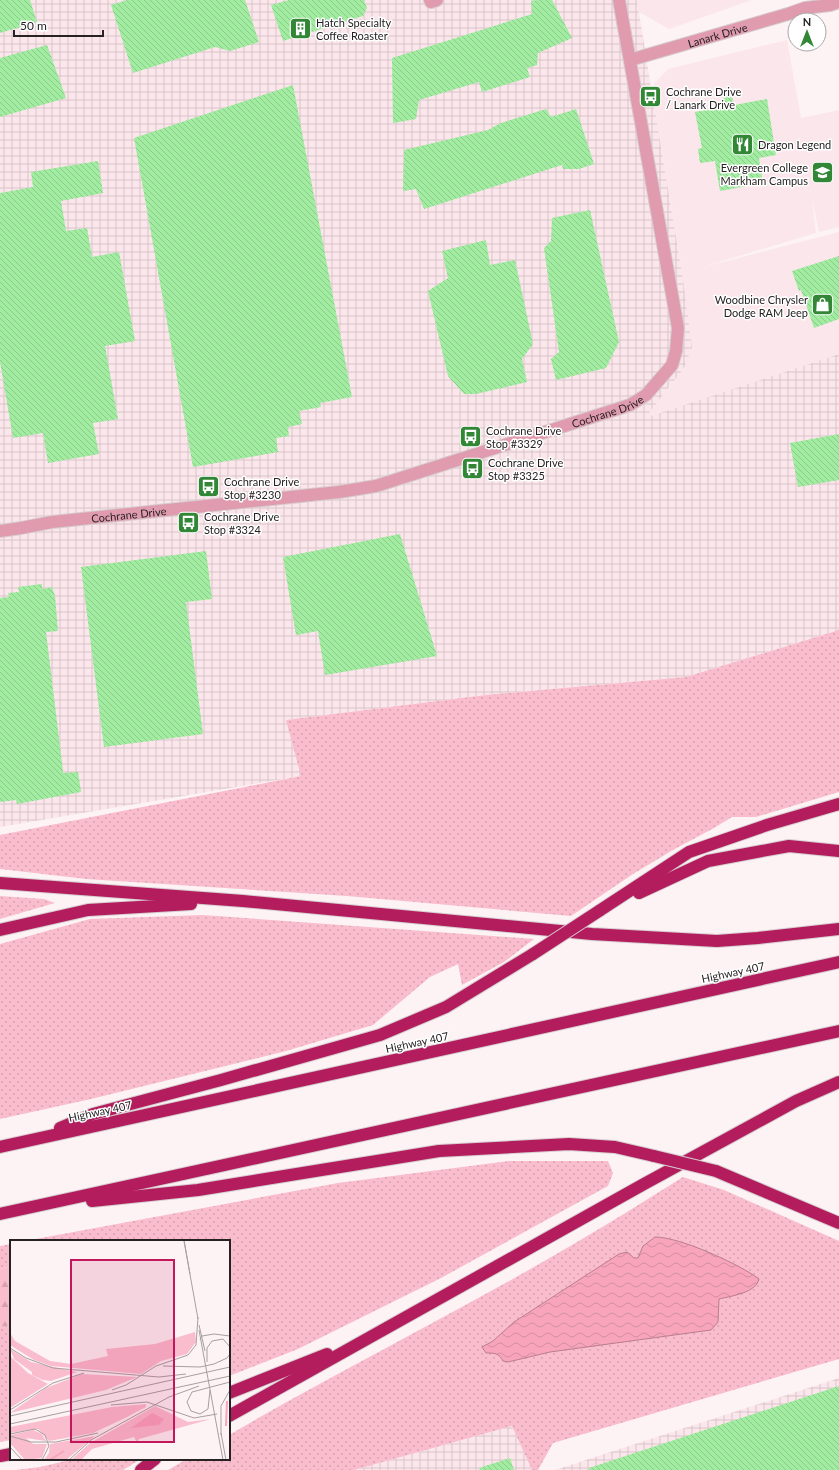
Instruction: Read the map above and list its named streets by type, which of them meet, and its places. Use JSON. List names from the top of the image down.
{
  "streets": {
    "highway": ["Highway 407"],
    "street": ["Lanark Drive", "Cochrane Drive"]
  },
  "crossings": [
    ["Lanark Drive", "Cochrane Drive"]
  ],
  "places": {
    "building": ["Hatch Specialty Coffee Roaster"],
    "bus stop": [
      "Cochrane Drive / Lanark Drive",
      "Cochrane Drive Stop #3329",
      "Cochrane Drive Stop #3325",
      "Cochrane Drive Stop #3230",
      "Cochrane Drive Stop #3324"
    ],
    "restaurant": ["Dragon Legend"],
    "school or university": ["Evergreen College Markham Campus"],
    "shop": ["Woodbine Chrysler Dodge RAM Jeep"]
  },
  "scale_bar": "50 m",
  "north": "top"
}
